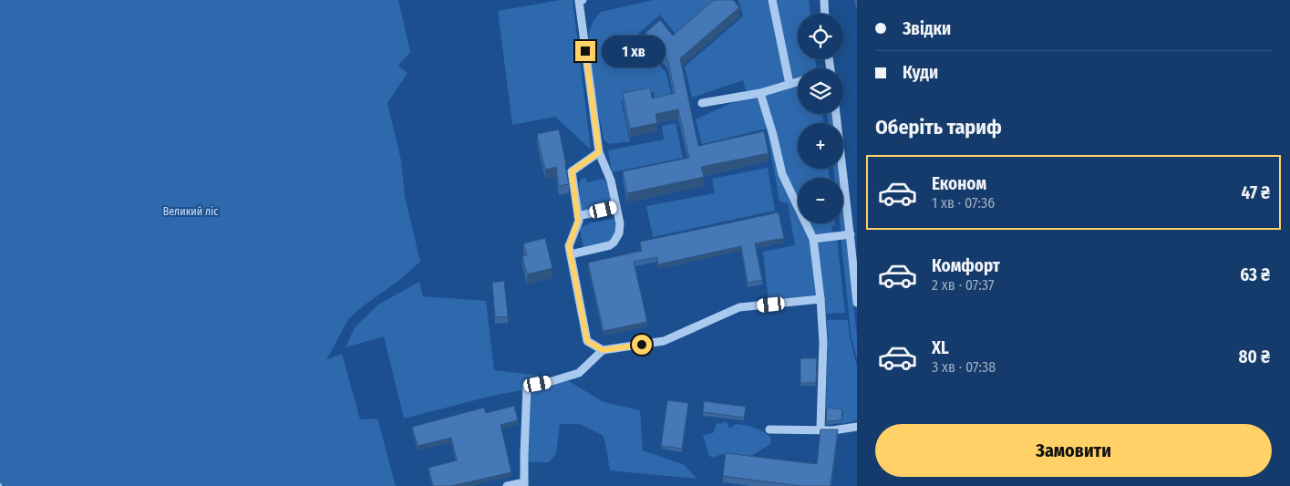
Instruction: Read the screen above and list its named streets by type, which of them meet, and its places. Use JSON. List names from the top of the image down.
{
  "parks": ["Великий ліс"],
  "page": {
    "banner": ["Звідки", "Куди"],
    "map_buttons": ["+", "−"],
    "bubble": "1 хв",
    "heading": "Оберіть тариф",
    "list": [
      {
        "name": "Економ",
        "note": "1 хв · 07:36",
        "value": "47 ₴"
      },
      {
        "name": "Комфорт",
        "note": "2 хв · 07:37",
        "value": "63 ₴"
      },
      {
        "name": "XL",
        "note": "3 хв · 07:38",
        "value": "80 ₴"
      }
    ],
    "buttons": "Замовити"
  }
}
